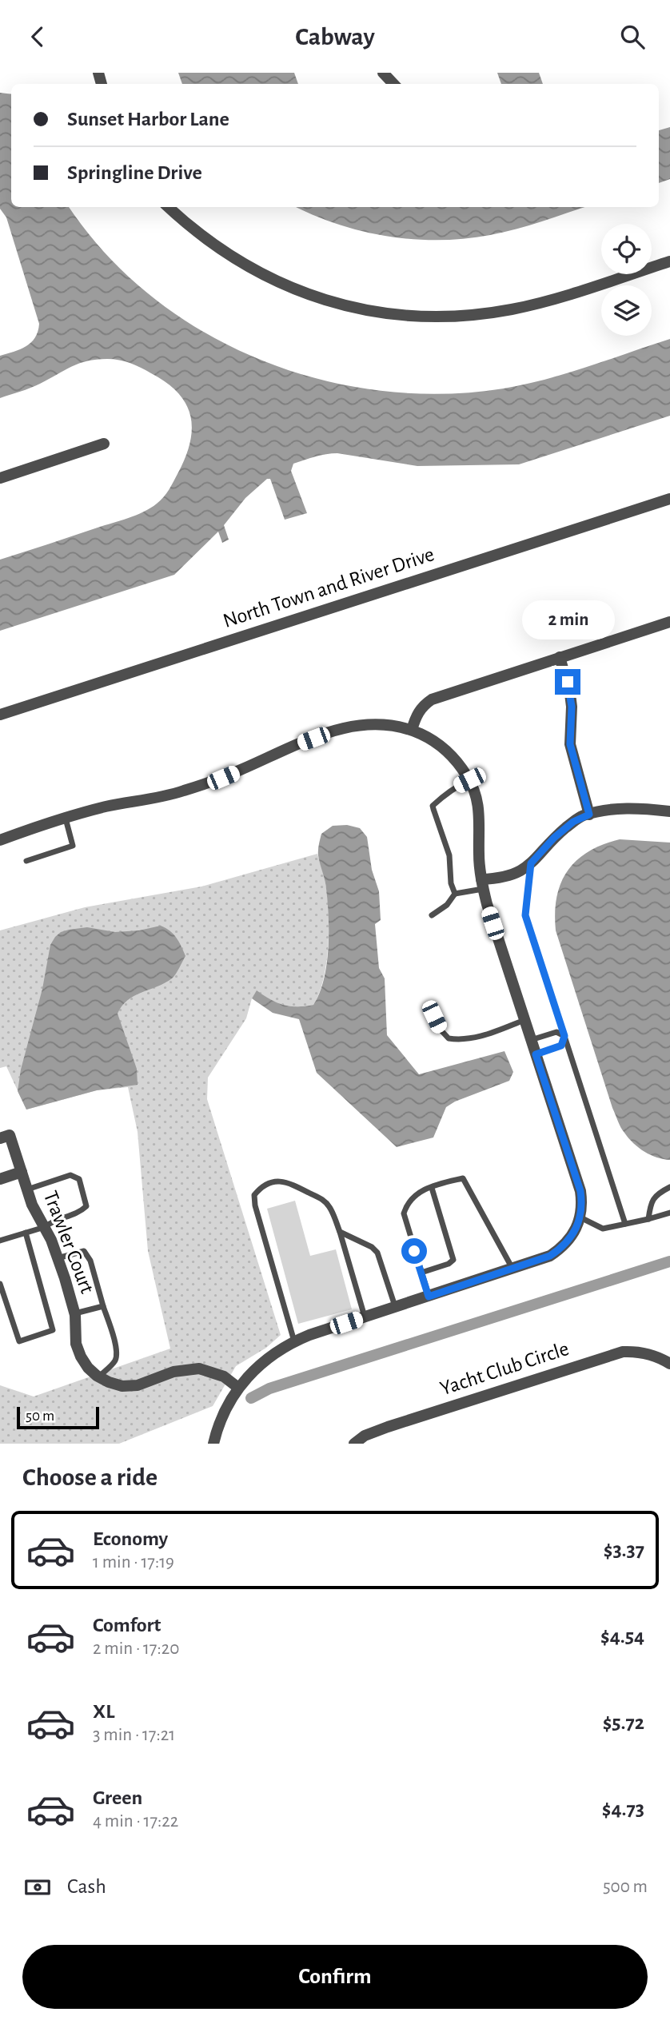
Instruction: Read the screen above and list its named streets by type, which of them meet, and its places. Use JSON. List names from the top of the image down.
{
  "streets": {
    "street": ["North Town and River Drive", "Trawler Court", "Yacht Club Circle"]
  },
  "scale_bar": "50 m",
  "page": {
    "header": "Cabway",
    "banner": ["Sunset Harbor Lane", "Springline Drive"],
    "bubble": "2 min",
    "scale": "50 m",
    "heading": "Choose a ride",
    "list": [
      {
        "name": "Economy",
        "note": "1 min · 17:19",
        "value": "$3.37"
      },
      {
        "name": "Comfort",
        "note": "2 min · 17:20",
        "value": "$4.54"
      },
      {
        "name": "XL",
        "note": "3 min · 17:21",
        "value": "$5.72"
      },
      {
        "name": "Green",
        "note": "4 min · 17:22",
        "value": "$4.73"
      }
    ],
    "pay": ["Cash", "500 m"],
    "buttons": "Confirm"
  }
}
